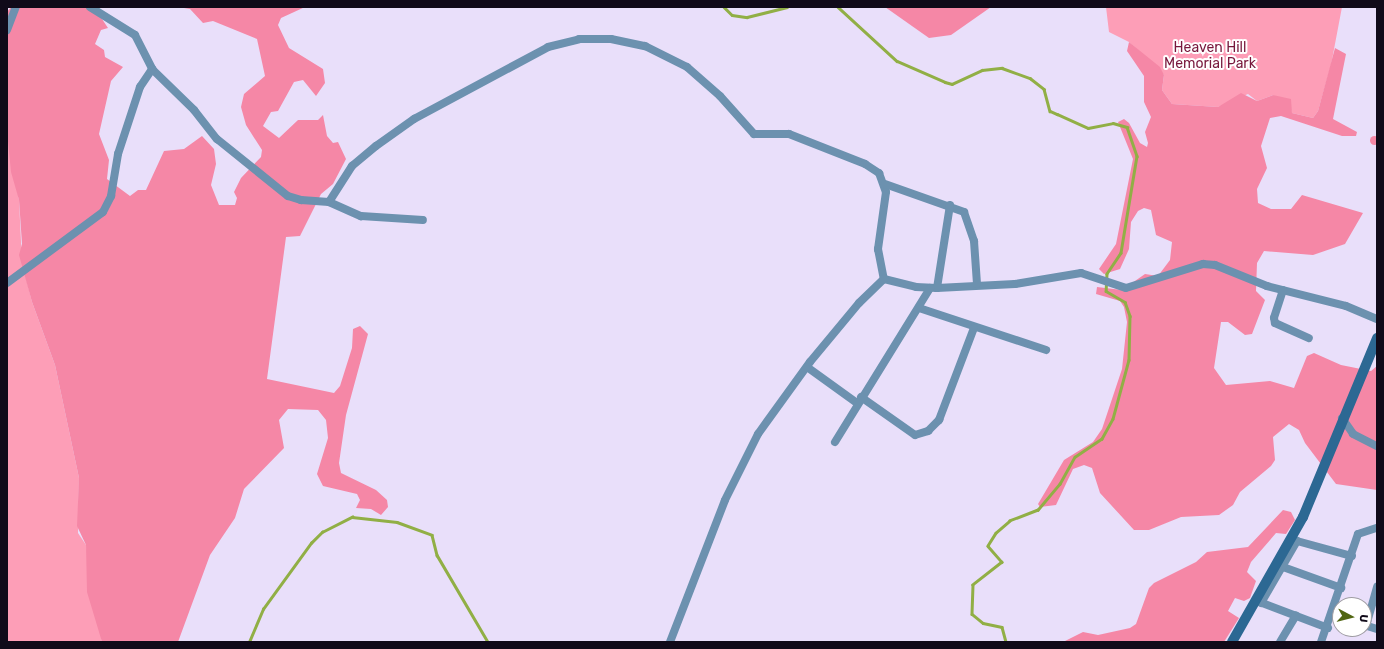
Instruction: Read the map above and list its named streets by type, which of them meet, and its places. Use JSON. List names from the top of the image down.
{
  "parks": ["Heaven Hill Memorial Park"],
  "north": "right"
}
